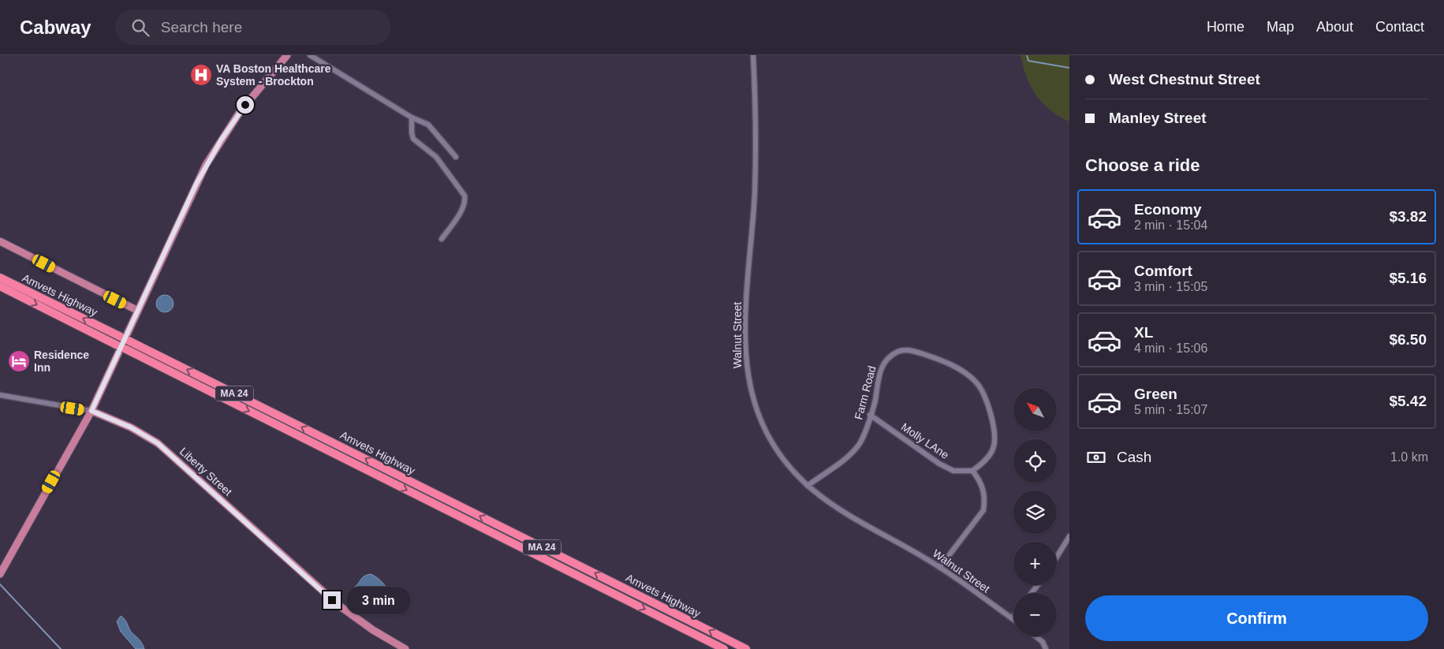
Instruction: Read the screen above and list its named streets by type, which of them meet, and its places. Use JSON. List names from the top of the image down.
{
  "streets": {
    "highway": ["Amvets Highway", "MA 24"],
    "main road": ["Liberty Street"],
    "street": ["Walnut Street", "Farm Road", "Molly LAne"]
  },
  "crossings": [
    ["Walnut Street", "Farm Road"],
    ["Farm Road", "Molly LAne"]
  ],
  "places": {
    "hospital": ["VA Boston Healthcare System - Brockton"],
    "hotel": ["Residence Inn"]
  },
  "north": "top left",
  "page": {
    "header": "Cabway",
    "search": "Search here",
    "nav": [
      "Home",
      "Map",
      "About",
      "Contact"
    ],
    "banner": ["West Chestnut Street", "Manley Street"],
    "heading": "Choose a ride",
    "list": [
      {
        "name": "Economy",
        "note": "2 min · 15:04",
        "value": "$3.82"
      },
      {
        "name": "Comfort",
        "note": "3 min · 15:05",
        "value": "$5.16"
      },
      {
        "name": "XL",
        "note": "4 min · 15:06",
        "value": "$6.50"
      },
      {
        "name": "Green",
        "note": "5 min · 15:07",
        "value": "$5.42"
      }
    ],
    "map_buttons": ["+", "−"],
    "pay": ["Cash", "1.0 km"],
    "bubble": "3 min",
    "buttons": "Confirm"
  }
}
